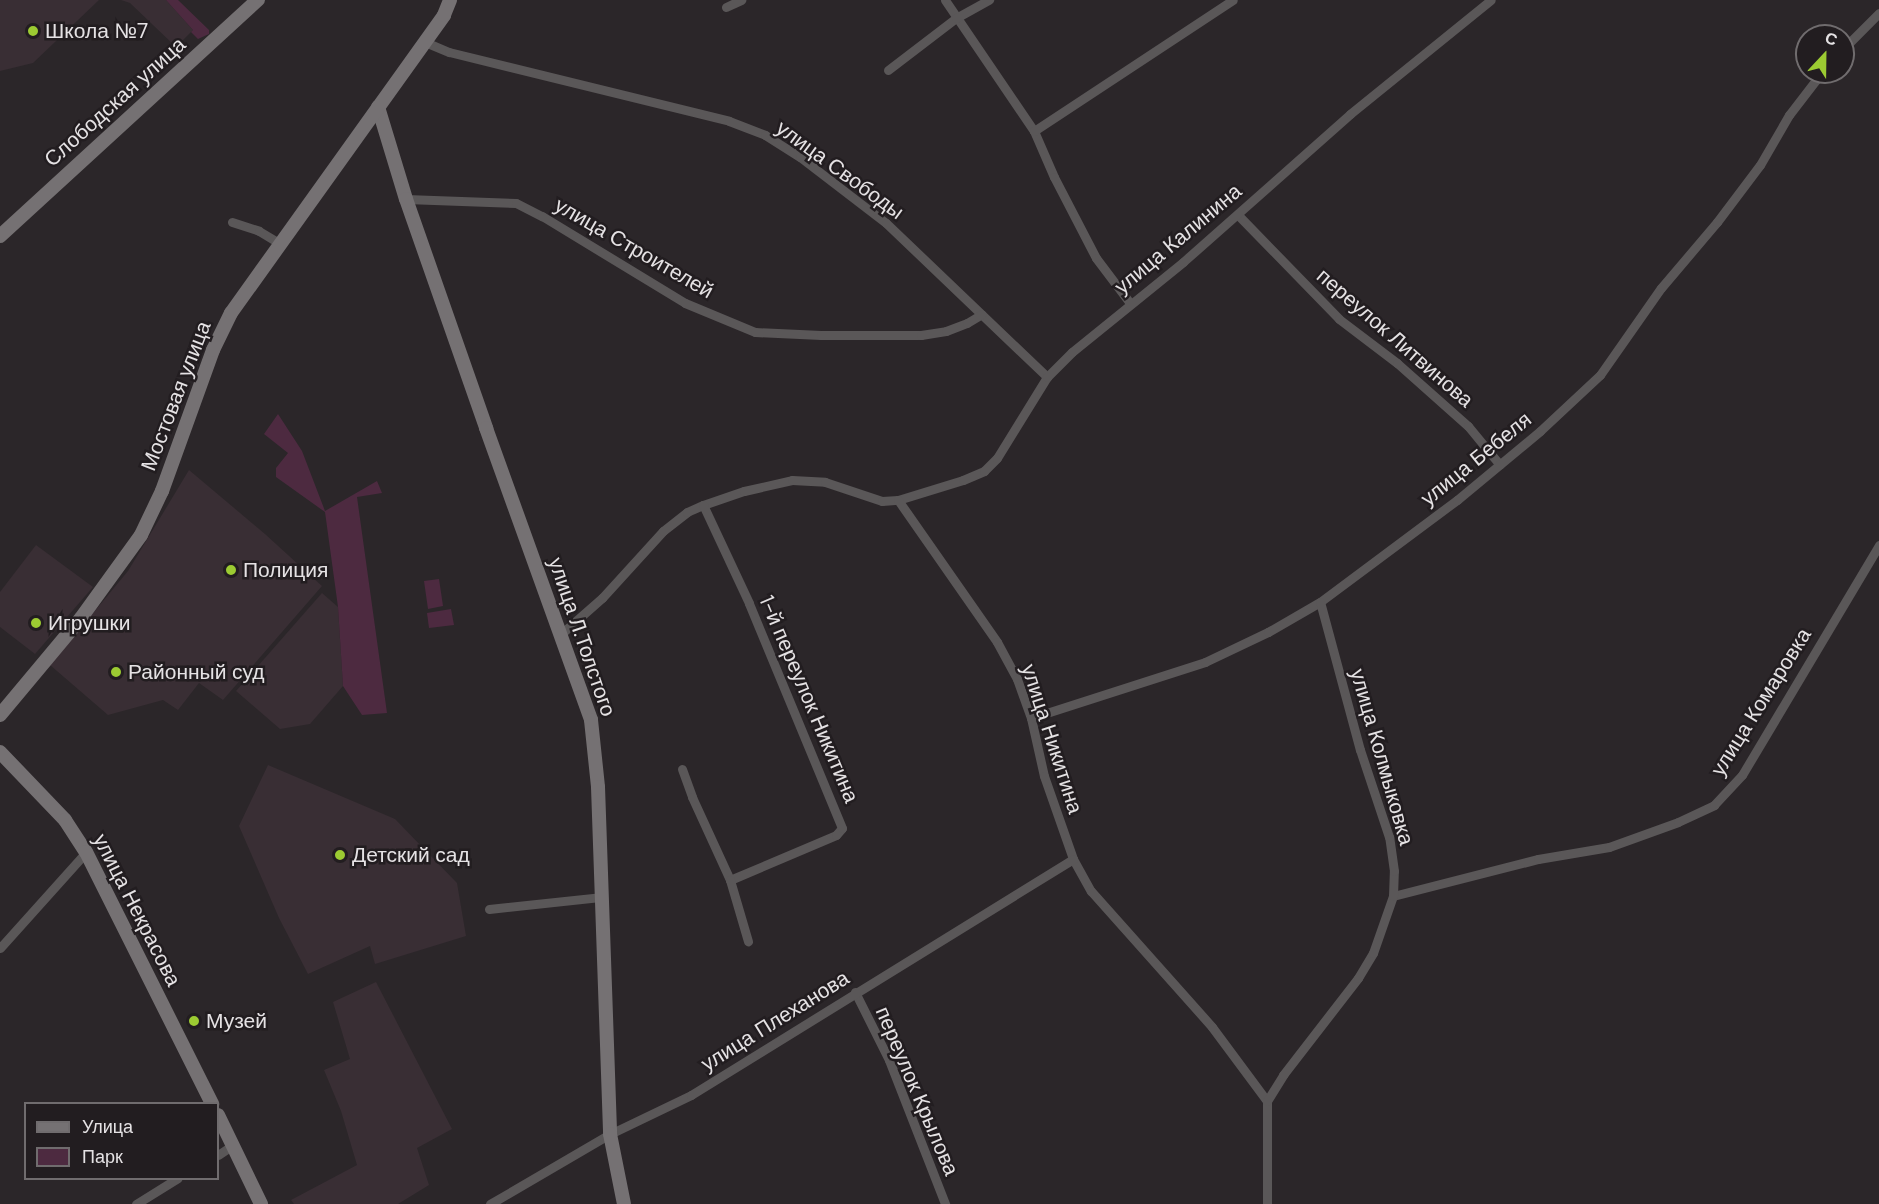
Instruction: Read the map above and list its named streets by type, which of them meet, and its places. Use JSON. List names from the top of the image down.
{
  "streets": {
    "street": [
      "Слободская улица",
      "улица Свободы",
      "улица Калинина",
      "улица Строителей",
      "переулок Литвинова",
      "Мостовая улица",
      "улица Бебеля",
      "улица Л.Толстого",
      "1-й переулок Никитина",
      "улица Комаровка",
      "улица Никитина",
      "улица Колмыковка",
      "улица Некрасова",
      "улица Плеханова",
      "переулок Крылова"
    ]
  },
  "crossings": [
    ["улица Свободы", "улица Калинина"],
    ["улица Свободы", "улица Строителей"],
    ["улица Свободы", "Мостовая улица"],
    ["улица Калинина", "переулок Литвинова"],
    ["улица Калинина", "улица Никитина"],
    ["улица Строителей", "улица Л.Толстого"],
    ["переулок Литвинова", "улица Бебеля"],
    ["Мостовая улица", "улица Л.Толстого"],
    ["улица Бебеля", "улица Никитина"],
    ["улица Бебеля", "улица Колмыковка"],
    ["улица Л.Толстого", "улица Плеханова"],
    ["улица Комаровка", "улица Колмыковка"],
    ["улица Никитина", "улица Колмыковка"],
    ["улица Никитина", "улица Плеханова"],
    ["улица Плеханова", "переулок Крылова"]
  ],
  "places": [
    "Школа №7",
    "Полиция",
    "Игрушки",
    "Районный суд",
    "Детский сад",
    "Музей"
  ],
  "legend": ["Улица", "Парк"],
  "north": "top"
}
